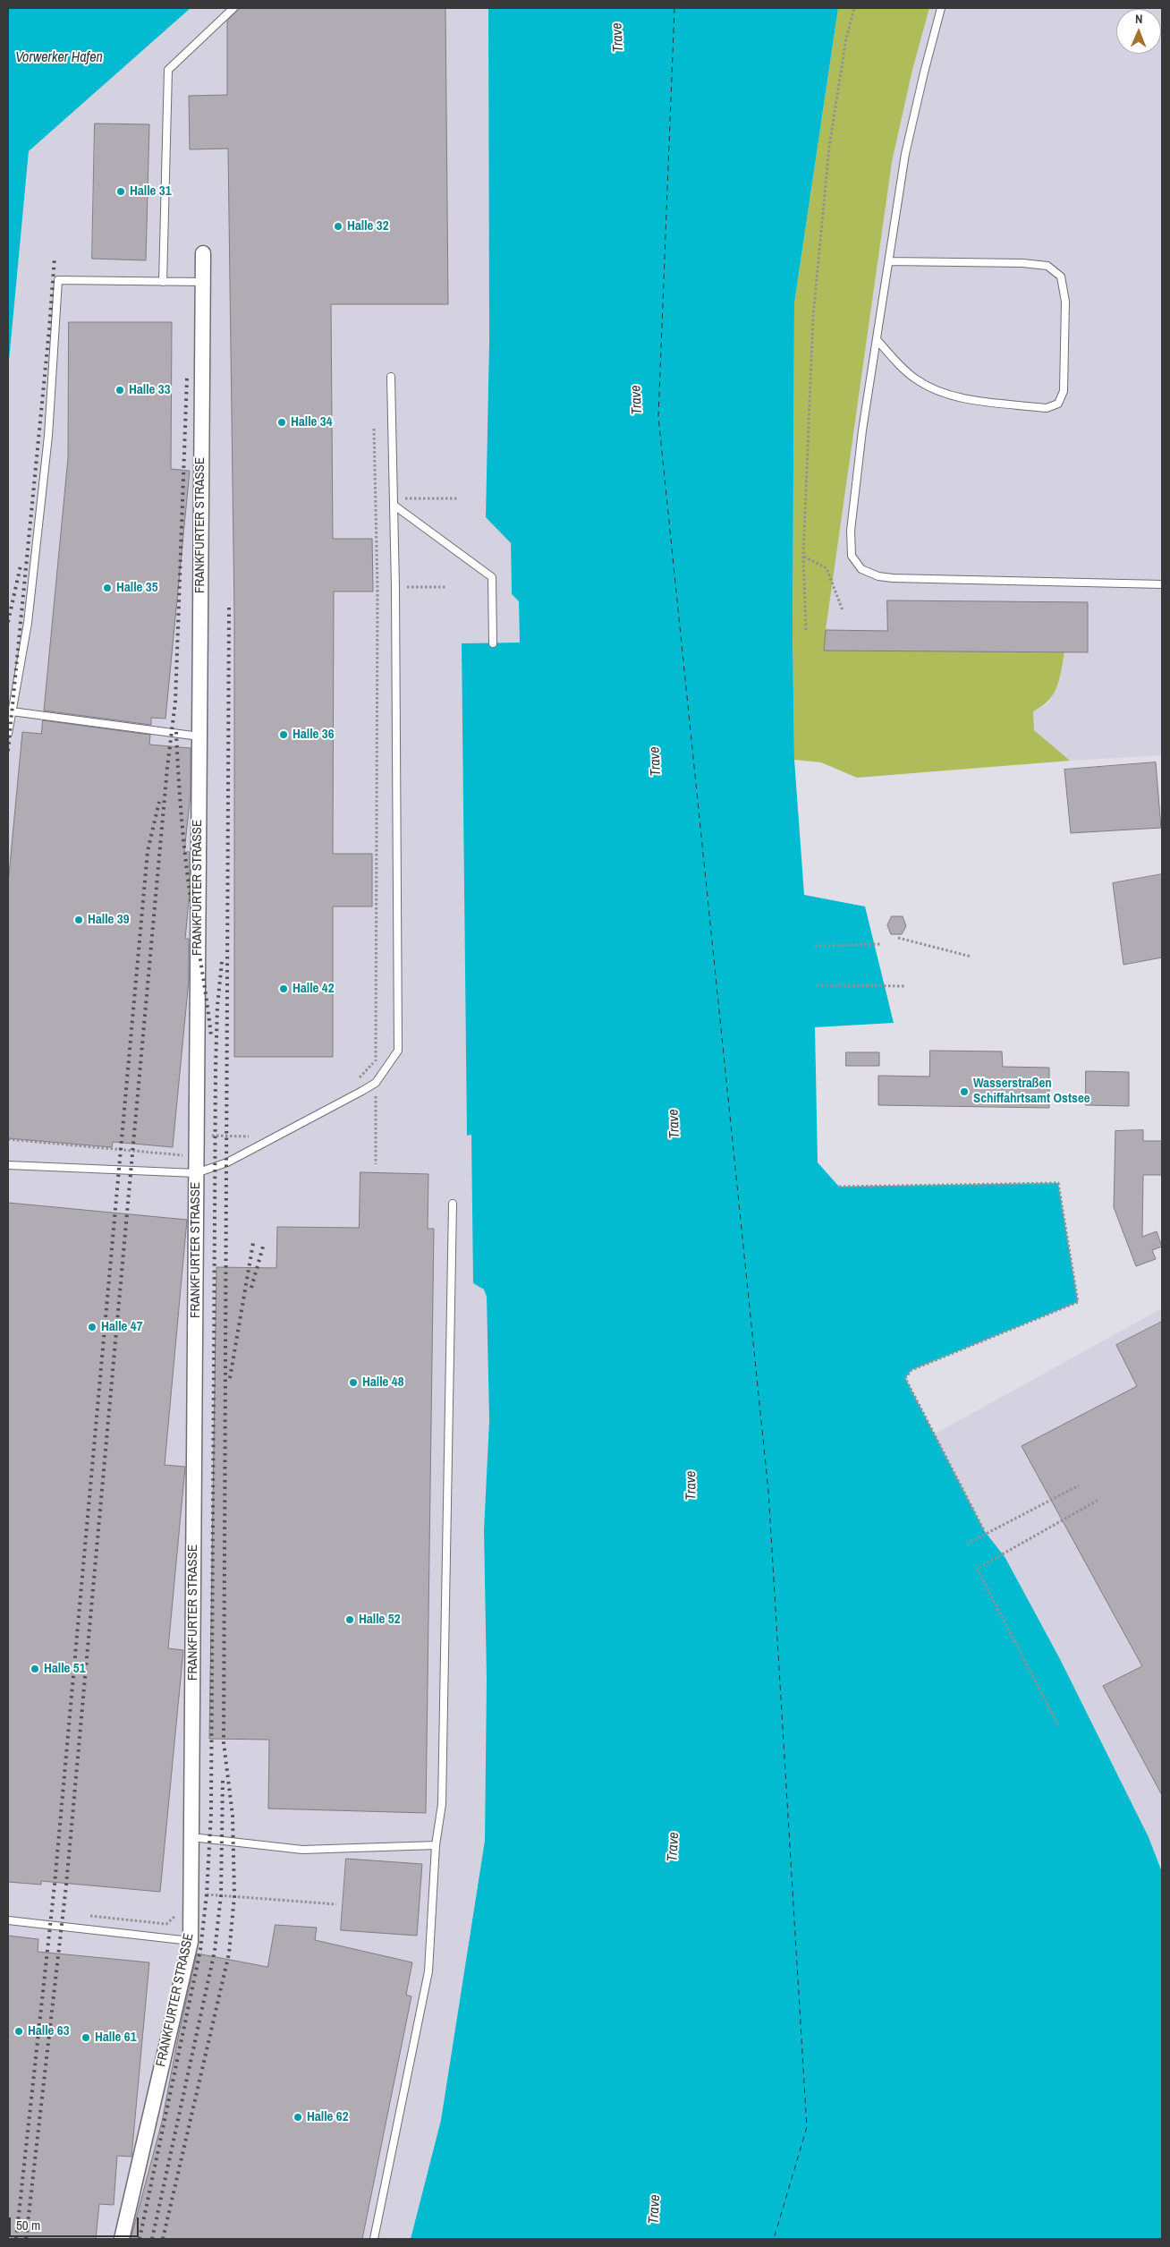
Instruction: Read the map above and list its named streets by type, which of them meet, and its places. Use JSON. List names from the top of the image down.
{
  "streets": {
    "street": ["FRANKFURTER STRASSE"]
  },
  "water": ["Trave", "Vorwerker Hafen"],
  "places": [
    "Halle 31",
    "Halle 32",
    "Halle 33",
    "Halle 34",
    "Halle 35",
    "Halle 36",
    "Halle 39",
    "Halle 42",
    "Wasserstraßen Schiffahrtsamt Ostsee",
    "Halle 47",
    "Halle 48",
    "Halle 52",
    "Halle 51",
    "Halle 63",
    "Halle 61",
    "Halle 62"
  ],
  "scale_bar": "50 m",
  "north": "top"
}
